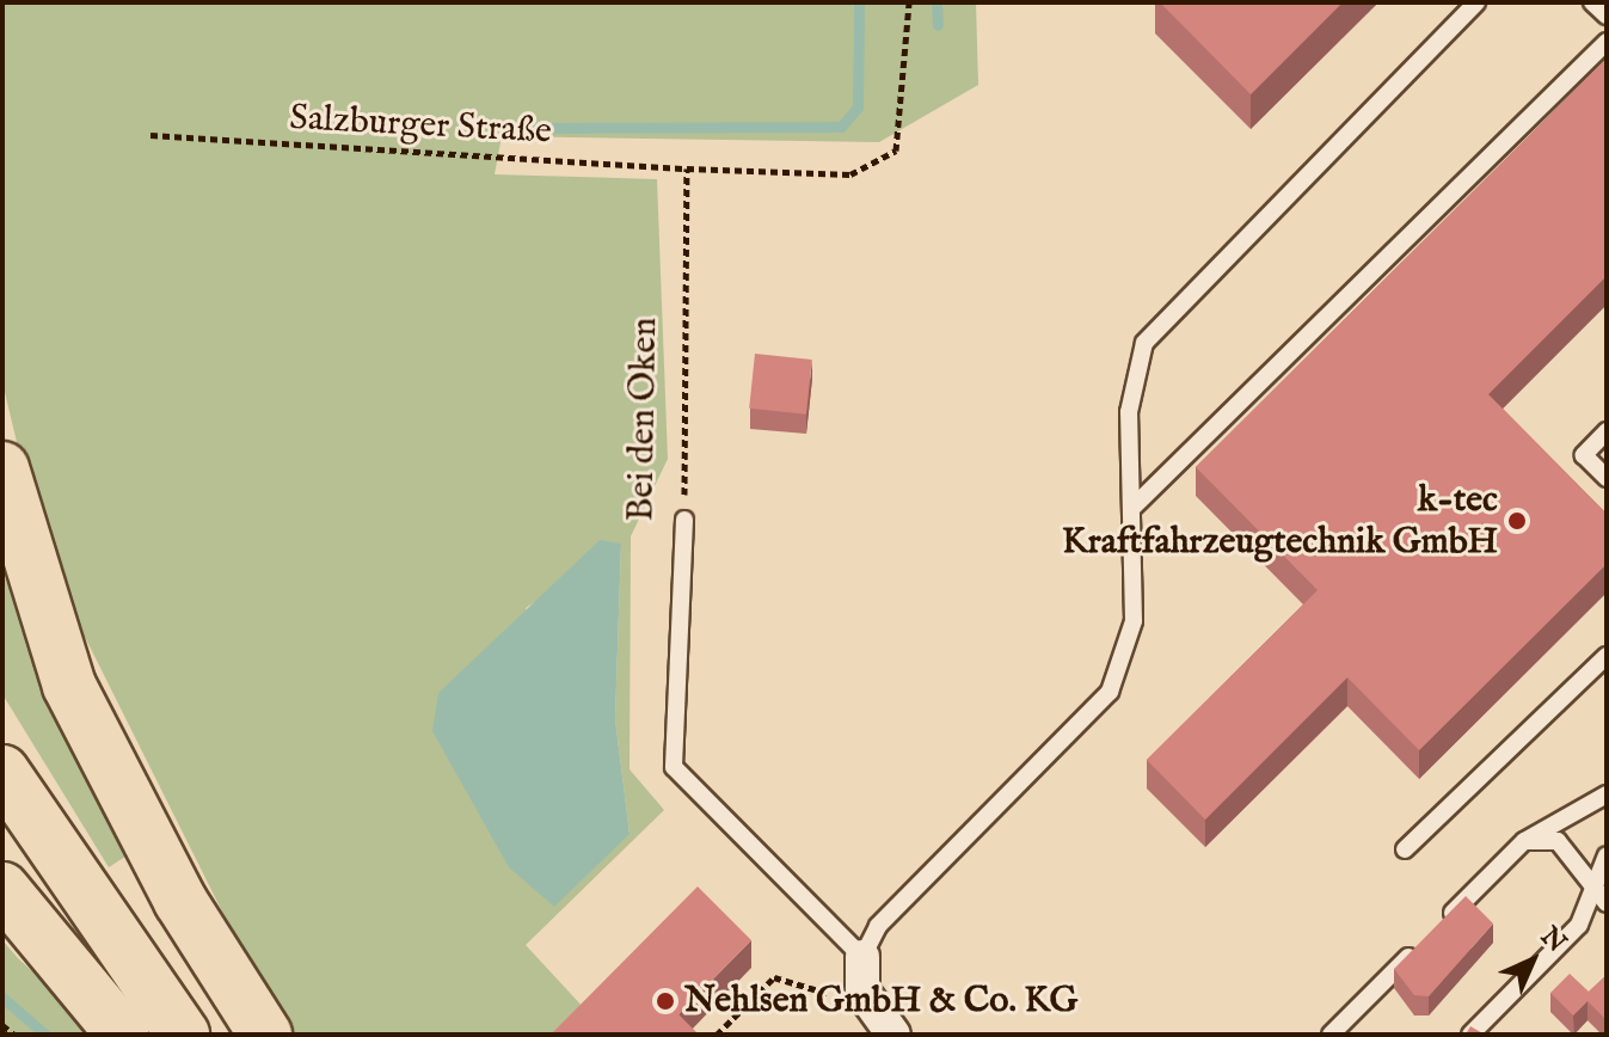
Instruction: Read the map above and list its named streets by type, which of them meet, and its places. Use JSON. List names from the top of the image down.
{
  "streets": {
    "lane": ["Bei den Oken"],
    "path": ["Salzburger Straße"]
  },
  "crossings": [
    ["Salzburger Straße", "Bei den Oken"]
  ],
  "places": ["k-tec Kraftfahrzeugtechnik GmbH", "Nehlsen GmbH & Co. KG"],
  "north": "top right"
}
